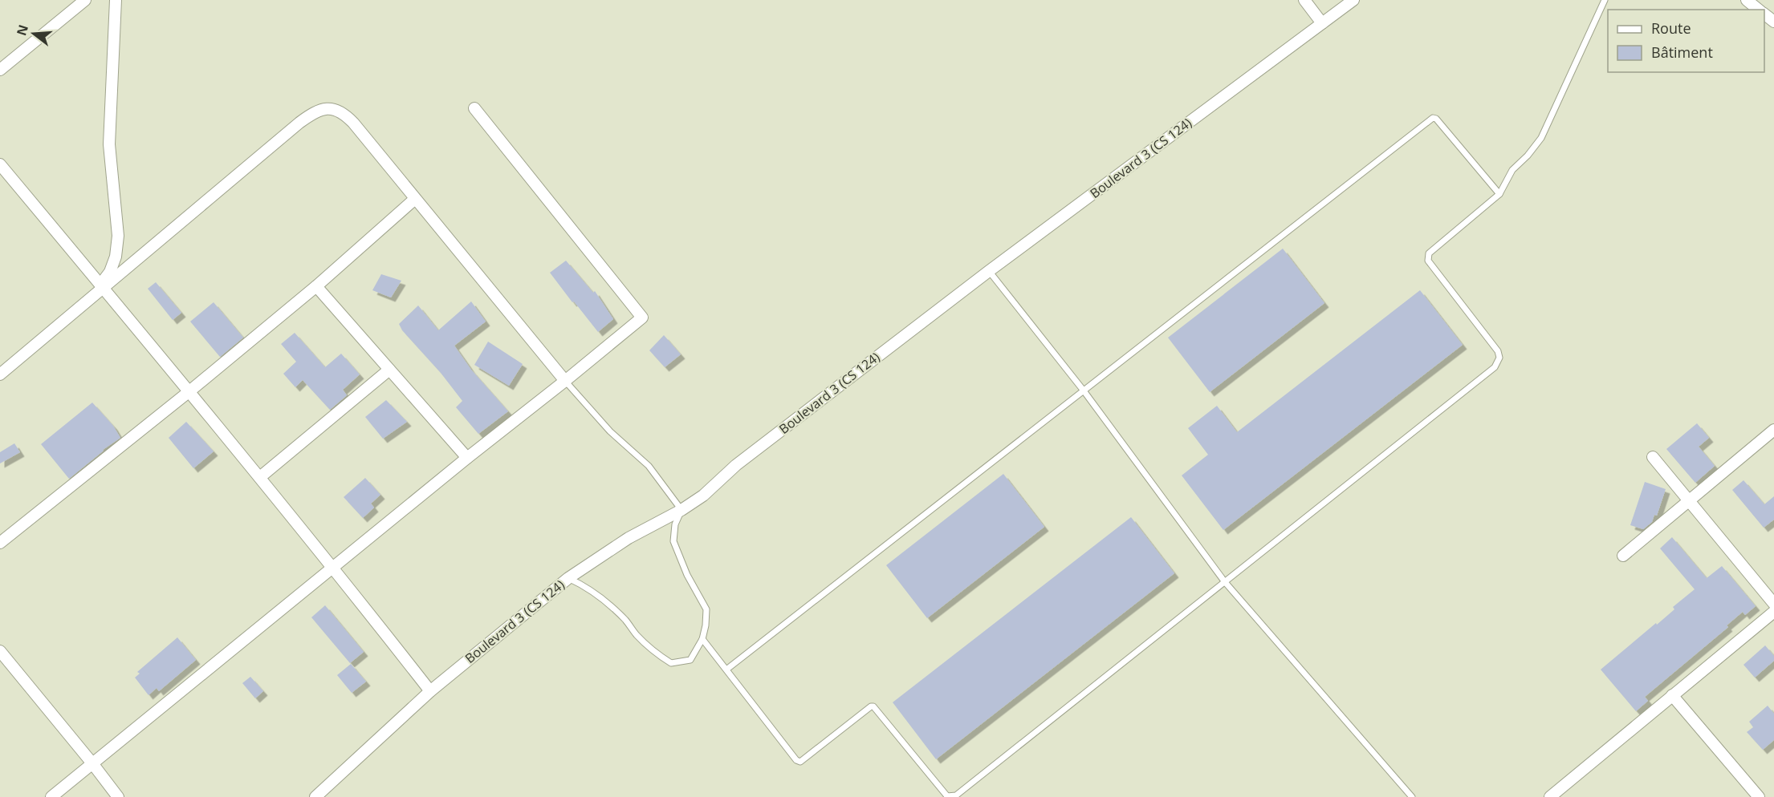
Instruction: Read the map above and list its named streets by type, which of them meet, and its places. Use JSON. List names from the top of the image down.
{
  "streets": {
    "street": ["Boulevard 3 (CS 124)"]
  },
  "legend": ["Route", "Bâtiment"],
  "north": "left"
}
